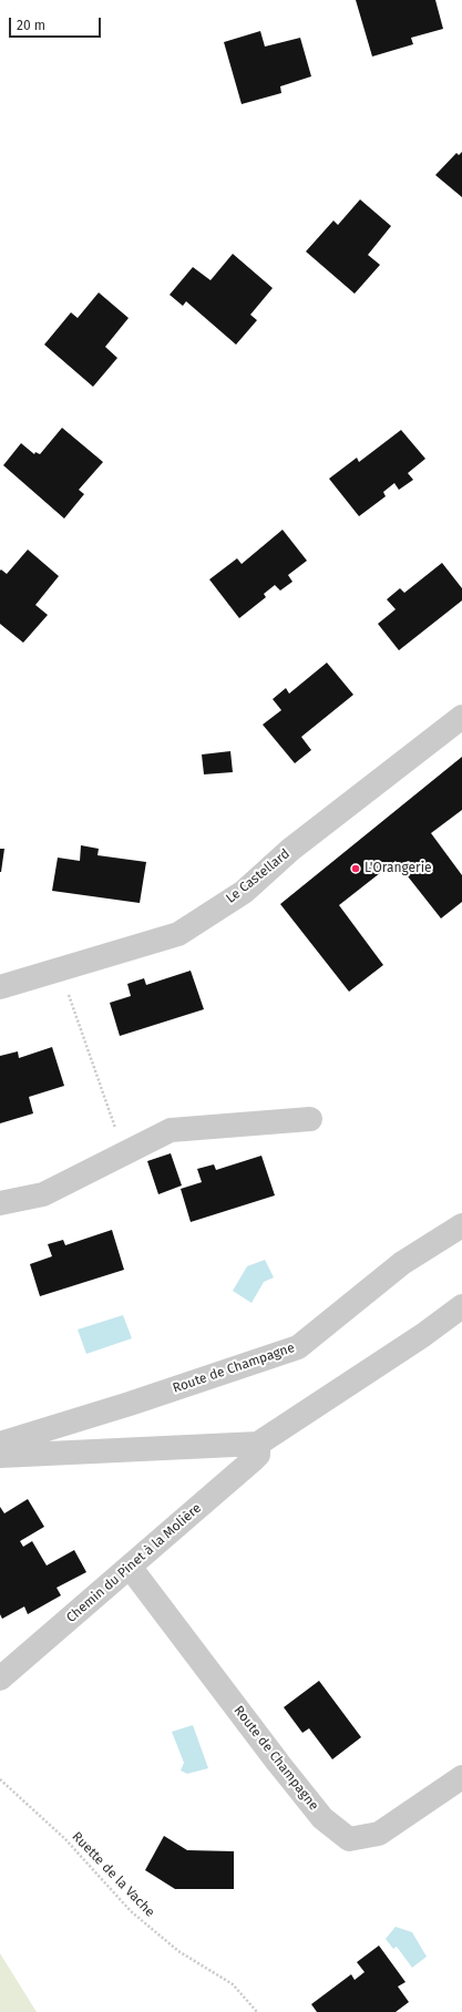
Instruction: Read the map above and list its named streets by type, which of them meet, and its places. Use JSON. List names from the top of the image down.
{
  "streets": {
    "street": ["Le Castellard", "Route de Champagne", "Chemin du Pinet à la Molière"],
    "path": ["Ruette de la Vache"]
  },
  "crossings": [
    ["Route de Champagne", "Chemin du Pinet à la Molière"]
  ],
  "places": ["L'Orangerie"],
  "scale_bar": "20 m"
}
